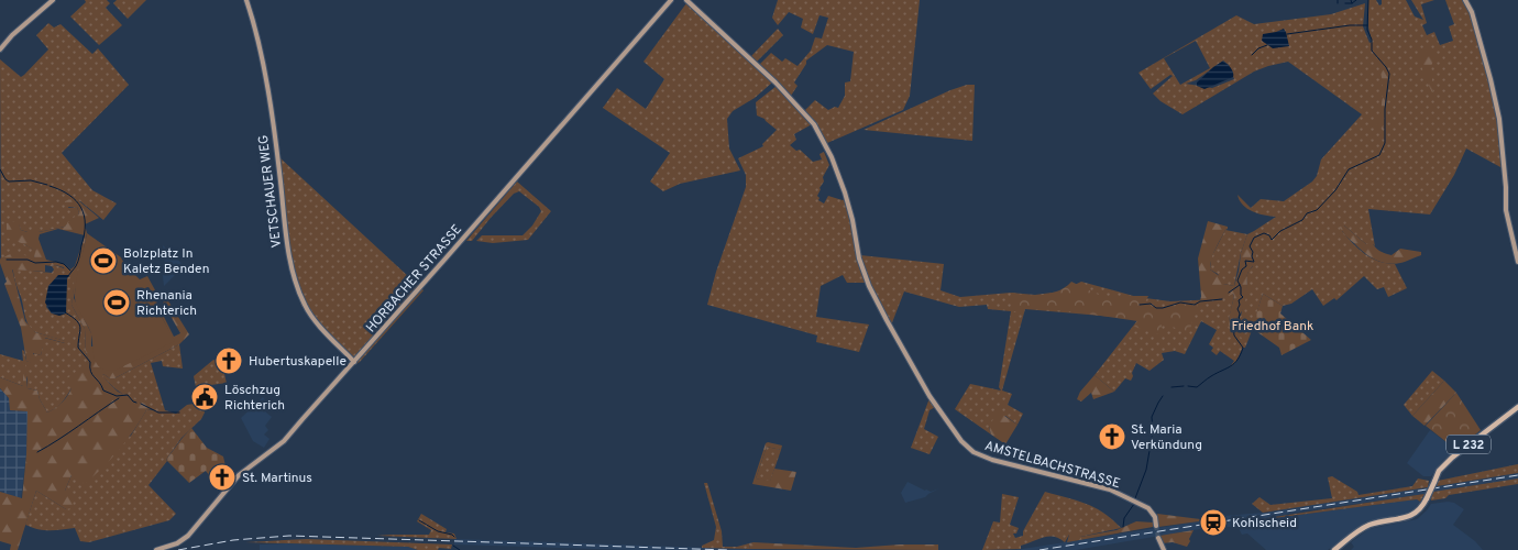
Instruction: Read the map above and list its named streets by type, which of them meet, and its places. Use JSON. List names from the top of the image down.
{
  "streets": {
    "main road": ["L 232"],
    "street": ["VETSCHAUER WEG", "HORBACHER STRASSE", "AMSTELBACHSTRASSE"]
  },
  "crossings": [
    ["VETSCHAUER WEG", "HORBACHER STRASSE"]
  ],
  "parks": ["Friedhof Bank"],
  "places": {
    "sports": ["Bolzplatz In Kaletz Benden", "Rhenania Richterich"],
    "church": ["Hubertuskapelle", "St. Maria Verkündung", "St. Martinus"],
    "public building": ["Löschzug Richterich"],
    "station": ["Kohlscheid"]
  }
}
